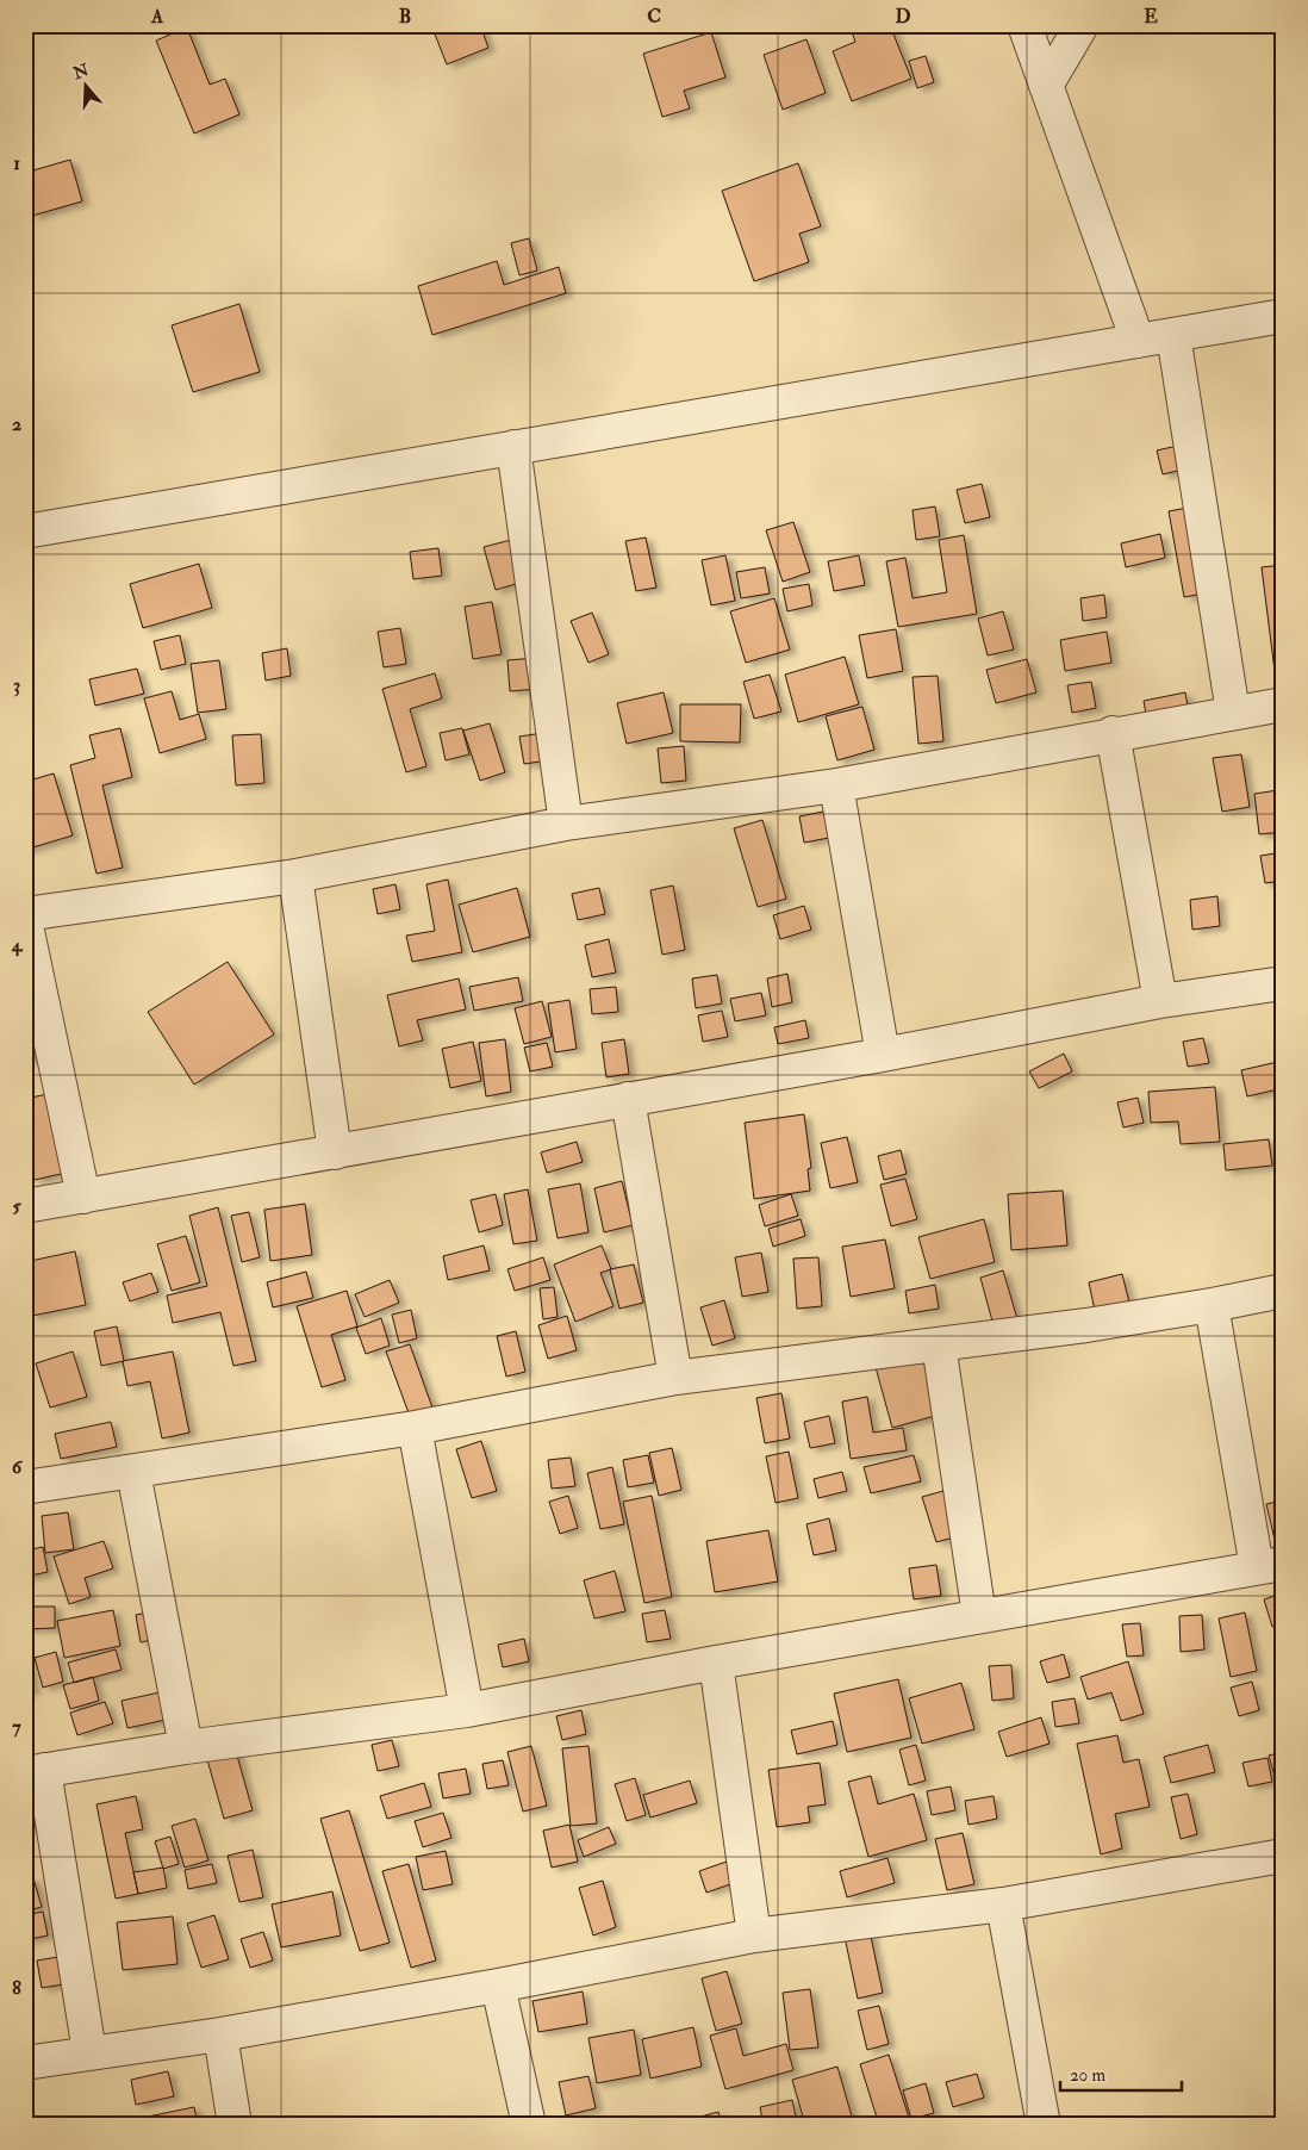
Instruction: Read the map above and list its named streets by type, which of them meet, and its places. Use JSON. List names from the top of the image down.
{
  "scale_bar": "20 m",
  "north": "top",
  "grid": {
    "columns": [
      "A",
      "B",
      "C",
      "D",
      "E"
    ],
    "rows": [
      "1",
      "2",
      "3",
      "4",
      "5",
      "6",
      "7",
      "8"
    ]
  }
}
